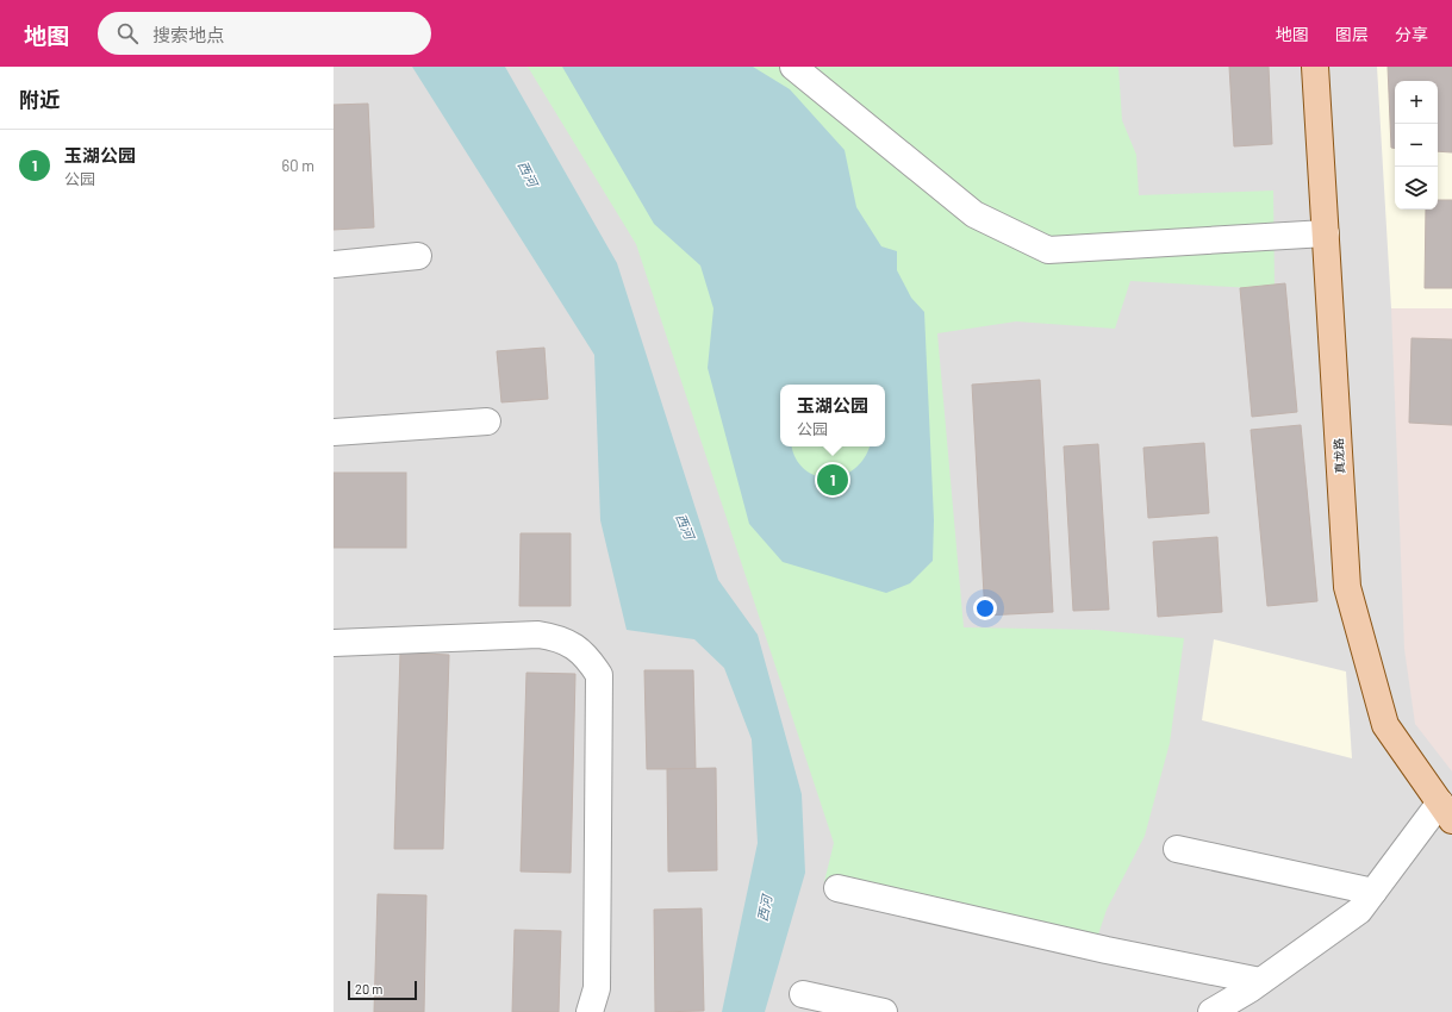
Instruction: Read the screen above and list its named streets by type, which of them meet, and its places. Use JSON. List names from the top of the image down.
{
  "streets": {
    "main road": ["真龙路"]
  },
  "water": ["西河"],
  "scale_bar": "20 m",
  "page": {
    "header": "地图",
    "search": "搜索地点",
    "nav": ["地图", "图层", "分享"],
    "heading": "附近",
    "map_buttons": ["+", "−"],
    "list": [
      {
        "mark": "1",
        "name": "玉湖公园",
        "note": "公园",
        "value": "60 m"
      }
    ],
    "popup": ["玉湖公园", "公园"],
    "pins": "1",
    "scale": "20 m"
  }
}
